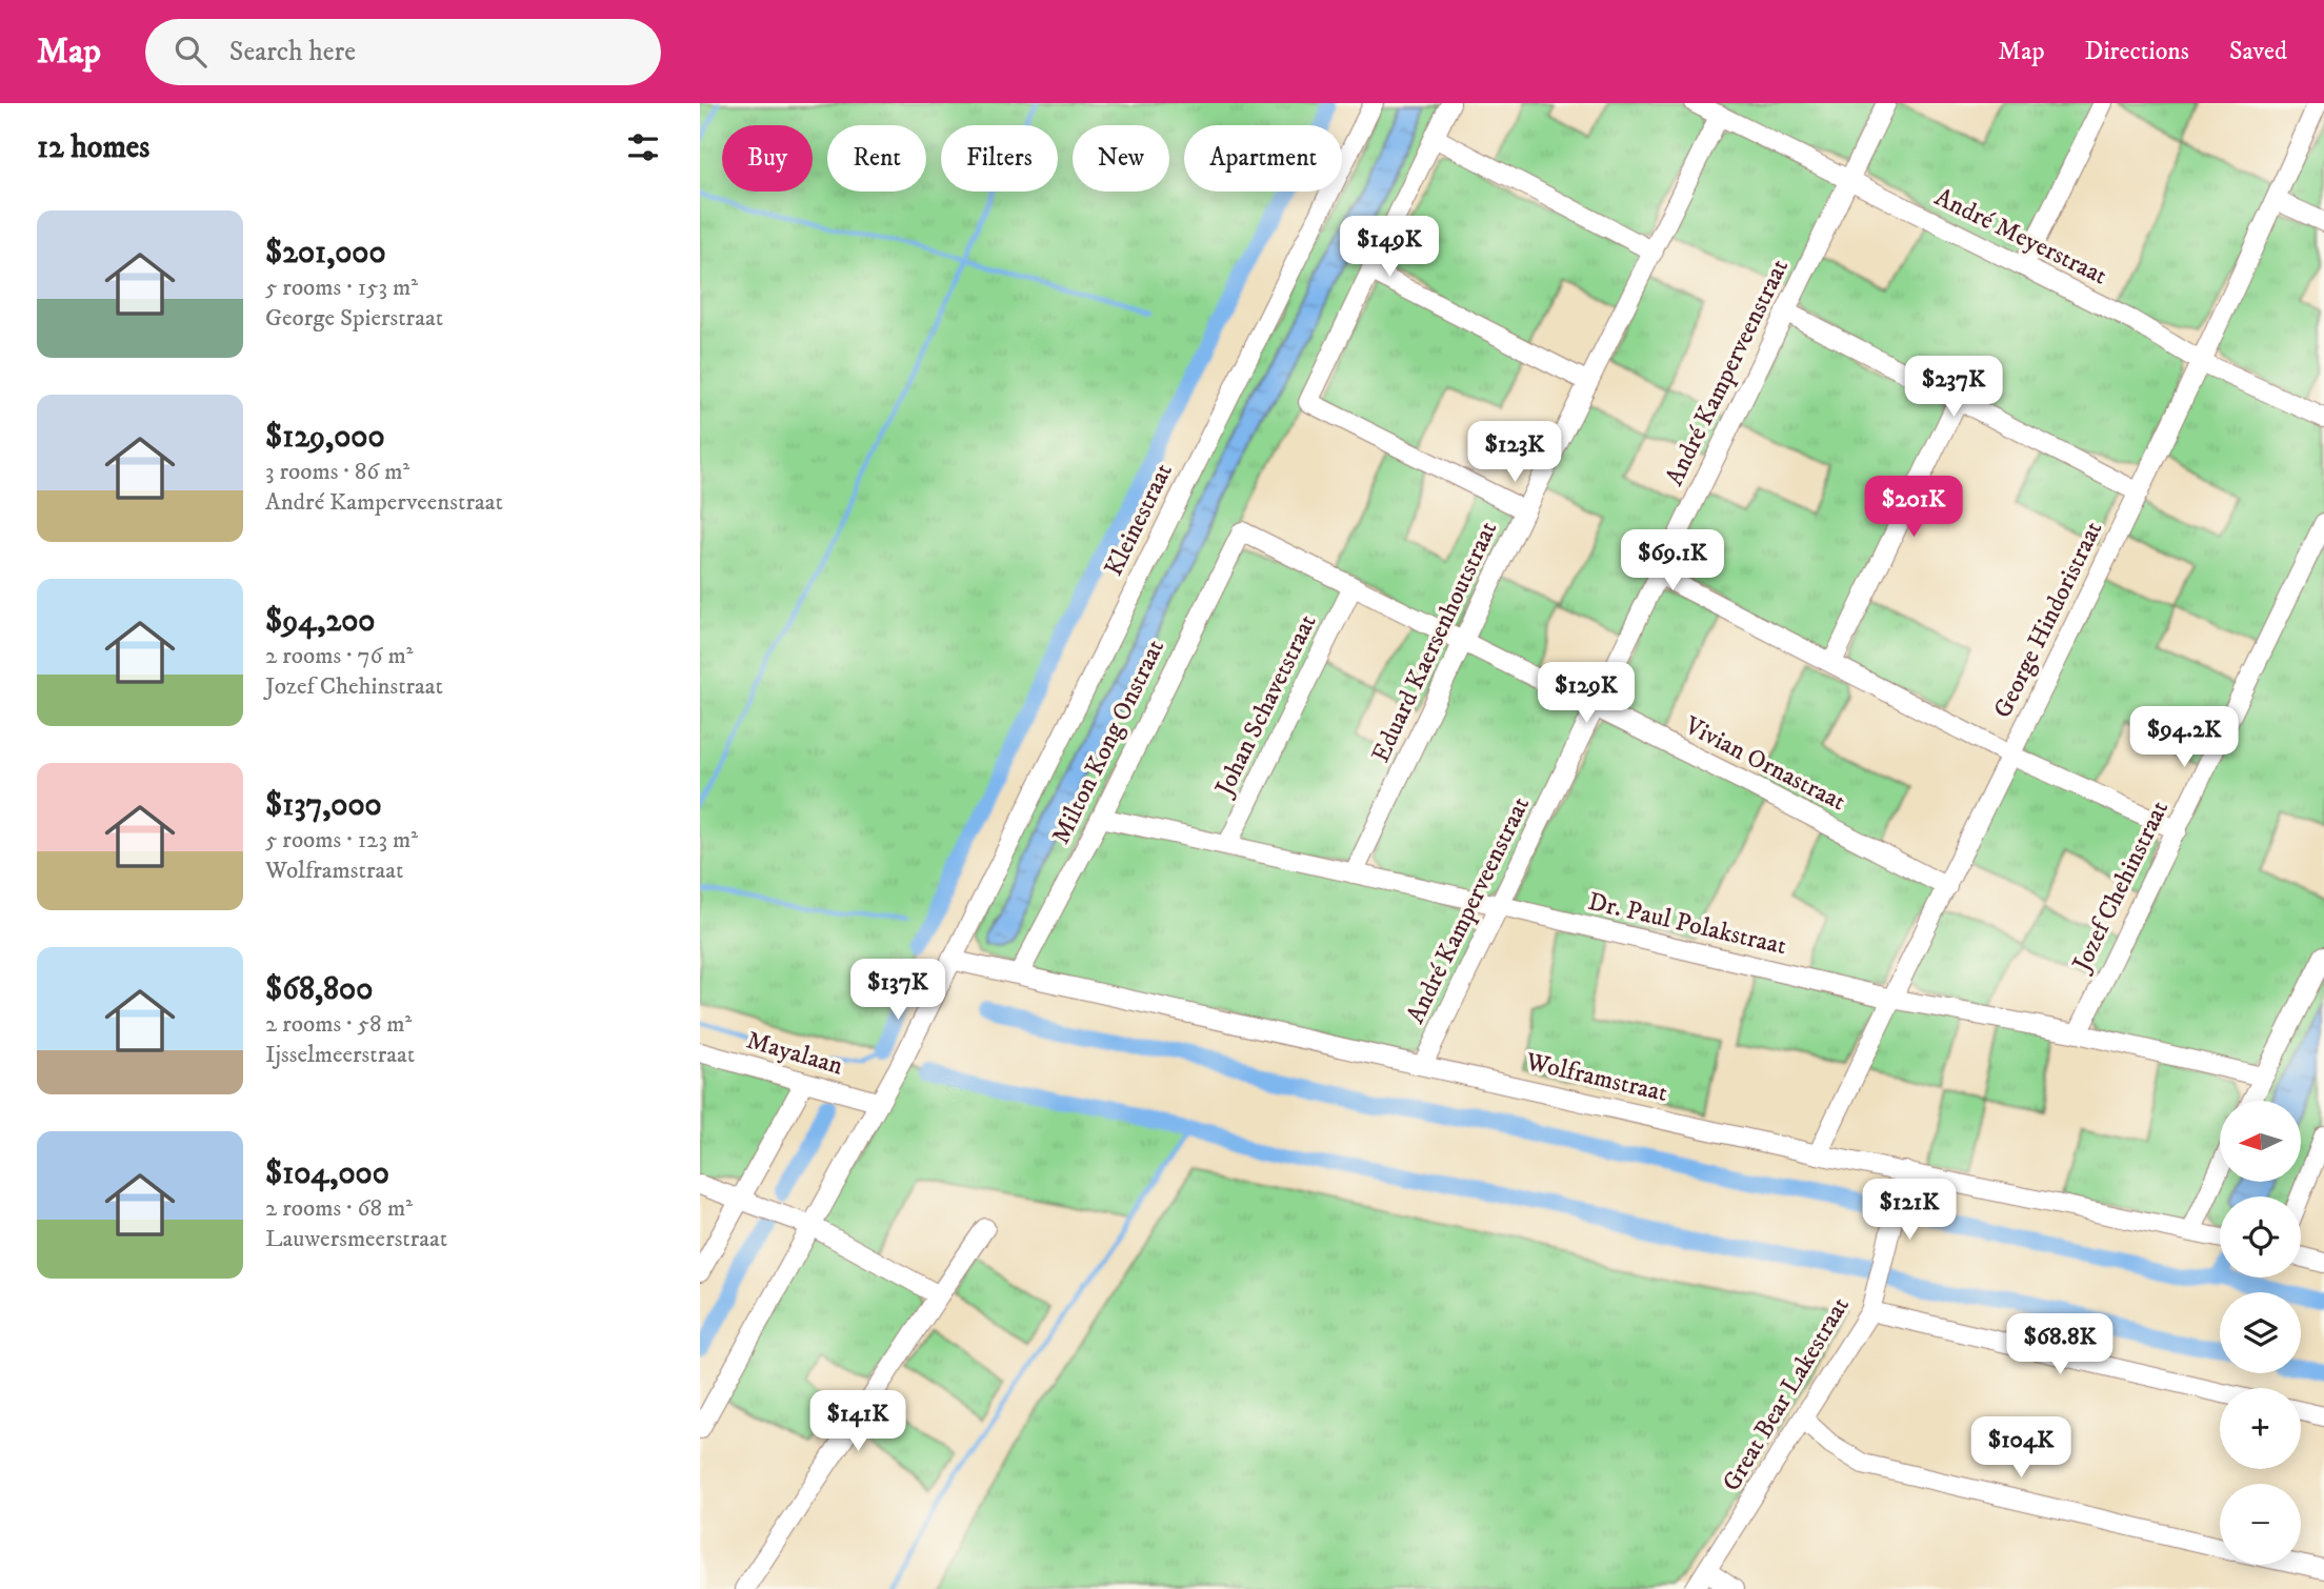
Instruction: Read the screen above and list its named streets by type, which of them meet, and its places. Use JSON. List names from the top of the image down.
{
  "streets": {
    "street": [
      "André Meyerstraat",
      "André Kamperveenstraat",
      "Kleinestraat",
      "George Hindoristraat",
      "Eduard Kaersenhoutstraat",
      "Johan Schavetstraat",
      "Milton Kong Onstraat",
      "Vivian Ornastraat",
      "Jozef Chehinstraat",
      "Dr. Paul Polakstraat",
      "Mayalaan",
      "Wolframstraat",
      "Great Bear Lakestraat"
    ]
  },
  "crossings": [
    ["André Meyerstraat", "André Kamperveenstraat"],
    ["André Meyerstraat", "George Hindoristraat"],
    ["André Meyerstraat", "Eduard Kaersenhoutstraat"],
    ["André Kamperveenstraat", "Vivian Ornastraat"],
    ["André Kamperveenstraat", "Dr. Paul Polakstraat"],
    ["André Kamperveenstraat", "Wolframstraat"],
    ["Kleinestraat", "Mayalaan"],
    ["Kleinestraat", "Wolframstraat"],
    ["George Hindoristraat", "Vivian Ornastraat"],
    ["George Hindoristraat", "Dr. Paul Polakstraat"],
    ["George Hindoristraat", "Wolframstraat"],
    ["Eduard Kaersenhoutstraat", "Vivian Ornastraat"],
    ["Eduard Kaersenhoutstraat", "Dr. Paul Polakstraat"],
    ["Johan Schavetstraat", "Vivian Ornastraat"],
    ["Johan Schavetstraat", "Dr. Paul Polakstraat"],
    ["Milton Kong Onstraat", "Vivian Ornastraat"],
    ["Milton Kong Onstraat", "Dr. Paul Polakstraat"],
    ["Milton Kong Onstraat", "Wolframstraat"],
    ["Jozef Chehinstraat", "Dr. Paul Polakstraat"],
    ["Wolframstraat", "Great Bear Lakestraat"]
  ],
  "north": "left",
  "page": {
    "header": "Map",
    "search": "Search here",
    "nav": ["Map", "Directions", "Saved"],
    "heading": "12 homes",
    "chip": [
      "Buy",
      "Rent",
      "Filters",
      "New",
      "Apartment"
    ],
    "list": [
      {
        "name": "$201,000",
        "note": "5 rooms · 153 m² · George Spierstraat"
      },
      {
        "name": "$129,000",
        "note": "3 rooms · 86 m² · André Kamperveenstraat"
      },
      {
        "name": "$94,200",
        "note": "2 rooms · 76 m² · Jozef Chehinstraat"
      },
      {
        "name": "$137,000",
        "note": "5 rooms · 123 m² · Wolframstraat"
      },
      {
        "name": "$68,800",
        "note": "2 rooms · 58 m² · Ijsselmeerstraat"
      },
      {
        "name": "$104,000",
        "note": "2 rooms · 68 m² · Lauwersmeerstraat"
      }
    ],
    "price": [
      "$149K",
      "$237K",
      "$123K",
      "$201K",
      "$69.1K",
      "$129K",
      "$94.2K",
      "$137K",
      "$121K",
      "$68.8K",
      "$141K",
      "$104K"
    ],
    "map_buttons": ["+", "−"]
  }
}
